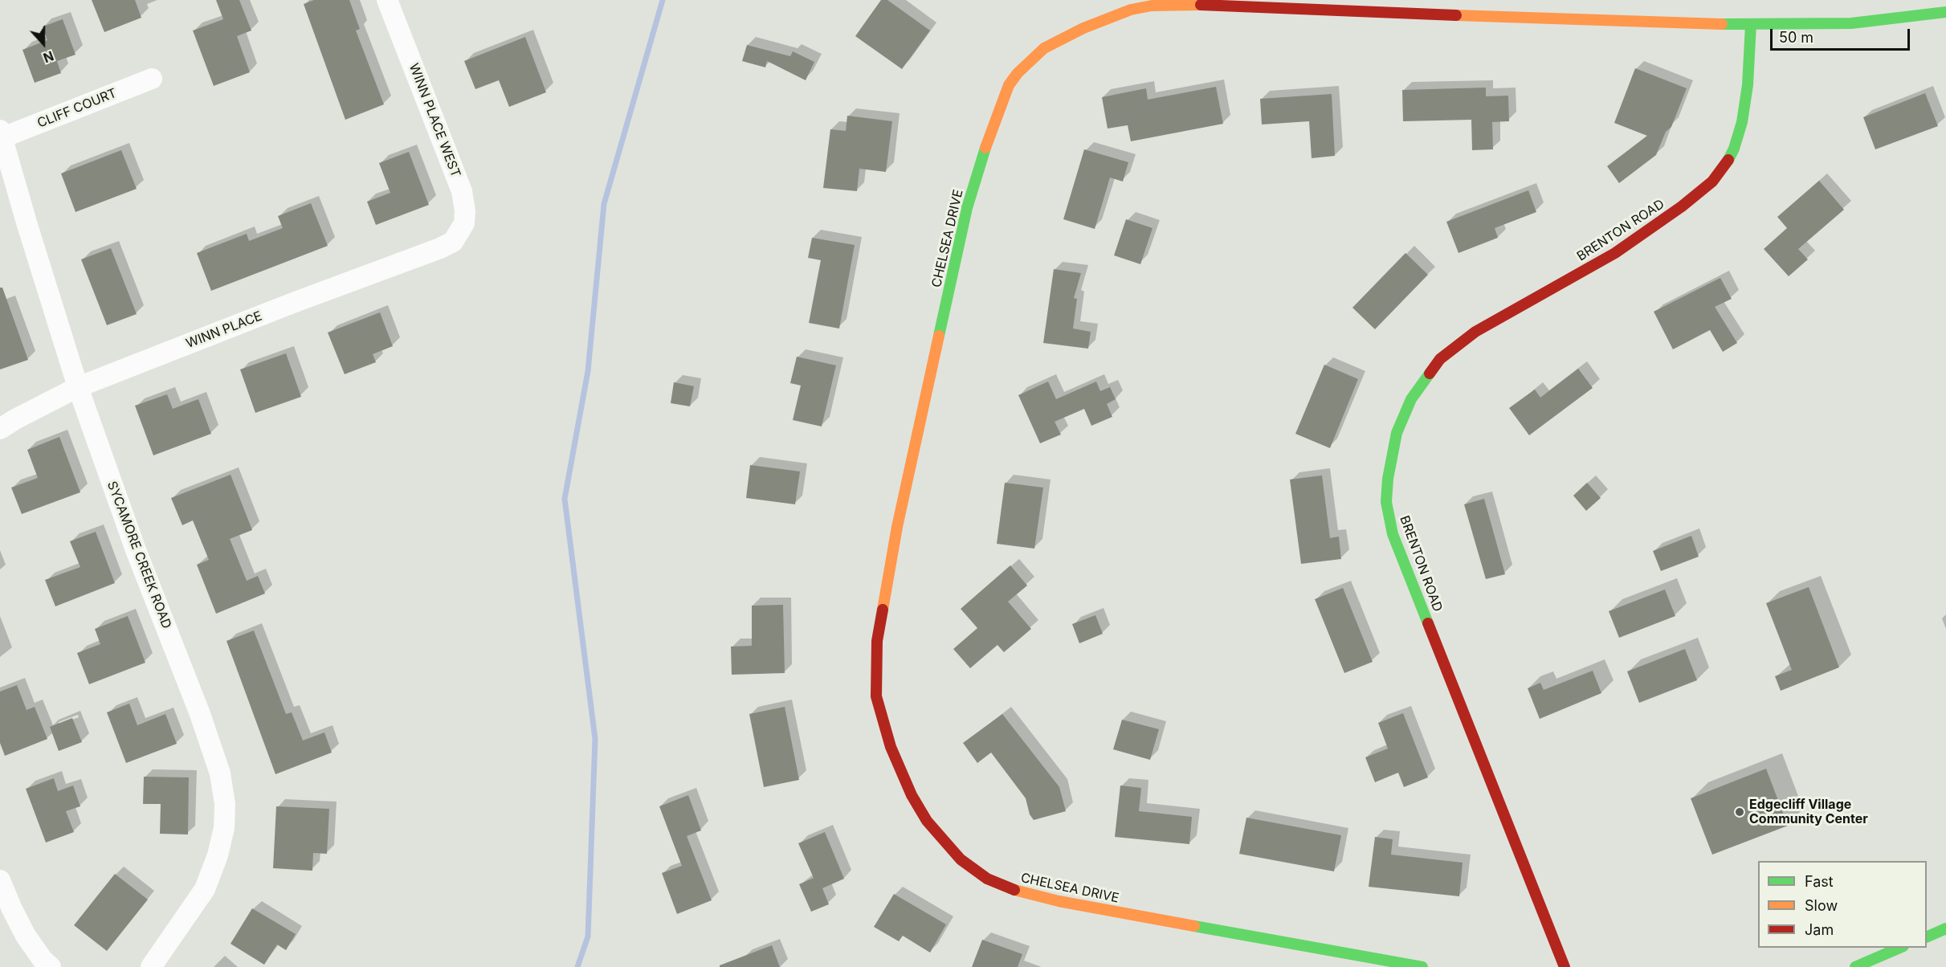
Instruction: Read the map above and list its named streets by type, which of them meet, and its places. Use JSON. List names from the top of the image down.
{
  "streets": {
    "street": [
      "CLIFF COURT",
      "WINN PLACE WEST",
      "BRENTON ROAD",
      "CHELSEA DRIVE",
      "WINN PLACE",
      "SYCAMORE CREEK ROAD"
    ]
  },
  "crossings": [
    ["CLIFF COURT", "SYCAMORE CREEK ROAD"],
    ["WINN PLACE WEST", "WINN PLACE"],
    ["BRENTON ROAD", "CHELSEA DRIVE"],
    ["WINN PLACE", "SYCAMORE CREEK ROAD"]
  ],
  "places": ["Edgecliff Village Community Center"],
  "legend": ["Fast", "Slow", "Jam"],
  "scale_bar": "50 m",
  "north": "bottom"
}
